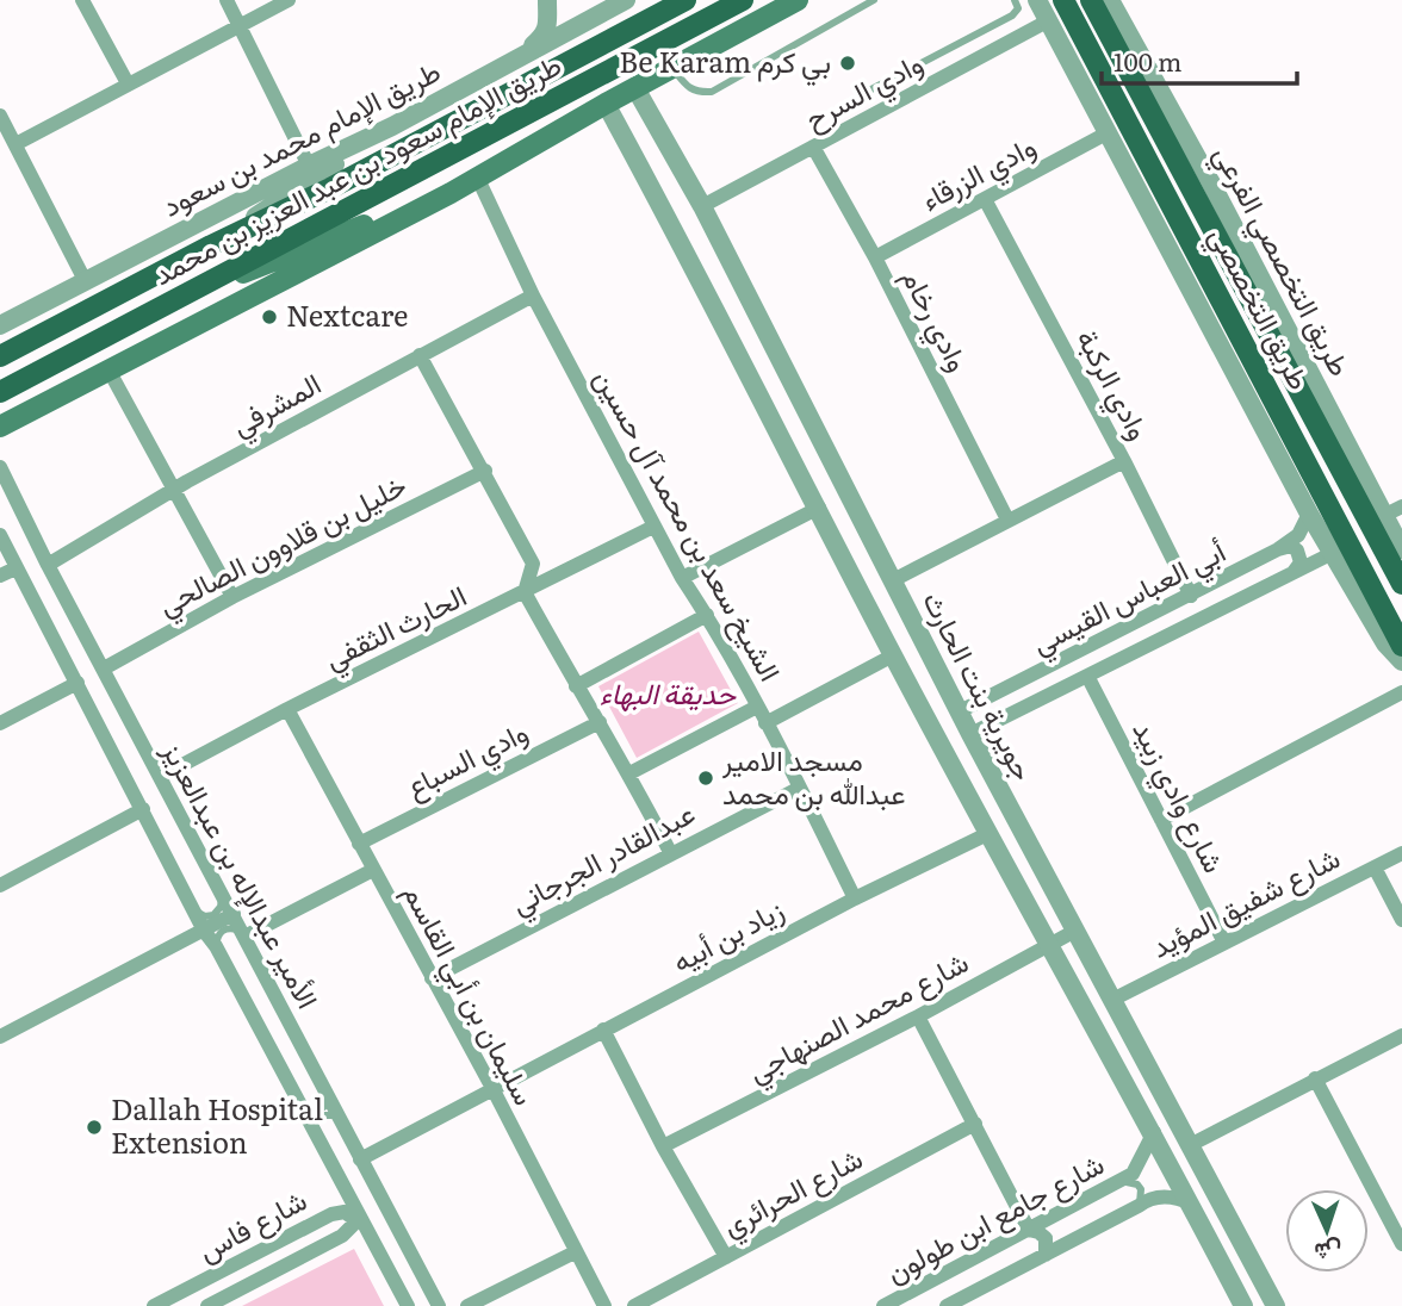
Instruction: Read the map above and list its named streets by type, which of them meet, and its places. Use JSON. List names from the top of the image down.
{
  "streets": {
    "main road": ["طريق الإمام سعود بن عبد العزيز بن محمد", "طريق التخصصي"],
    "street": [
      "وادي السرح",
      "طريق الإمام محمد بن سعود",
      "وادي الزرقاء",
      "طريق التخصصي الفرعي",
      "وادي رخام",
      "وادي الركبة",
      "المشرفي",
      "الشيخ سعد بن محمد آل حسين",
      "خليل بن قلاوون الصالحي",
      "أبي العباس القيسي",
      "الحارث الثقفي",
      "جويرية بنت الحارث",
      "وادي السباع",
      "شارع وادي زبيد",
      "عبدالقادر الجرجاني",
      "الأمير عبدالإله بن عبدالعزيز",
      "شارع شفيق المؤيد",
      "زياد بن أبيه",
      "سليمان بن أبي القاسم",
      "شارع محمد الصنهاجي",
      "شارع الحرائري",
      "شارع جامع ابن طولون",
      "شارع فاس"
    ]
  },
  "crossings": [
    ["وادي السرح", "وادي رخام"],
    ["وادي السرح", "جويرية بنت الحارث"],
    ["وادي الزرقاء", "وادي رخام"],
    ["وادي الزرقاء", "وادي الركبة"],
    ["وادي الركبة", "أبي العباس القيسي"],
    ["المشرفي", "الشيخ سعد بن محمد آل حسين"],
    ["المشرفي", "الأمير عبدالإله بن عبدالعزيز"],
    ["الشيخ سعد بن محمد آل حسين", "الحارث الثقفي"],
    ["الشيخ سعد بن محمد آل حسين", "عبدالقادر الجرجاني"],
    ["الشيخ سعد بن محمد آل حسين", "زياد بن أبيه"],
    ["خليل بن قلاوون الصالحي", "الأمير عبدالإله بن عبدالعزيز"],
    ["أبي العباس القيسي", "جويرية بنت الحارث"],
    ["أبي العباس القيسي", "شارع وادي زبيد"],
    ["الحارث الثقفي", "الأمير عبدالإله بن عبدالعزيز"],
    ["الحارث الثقفي", "سليمان بن أبي القاسم"],
    ["جويرية بنت الحارث", "شارع شفيق المؤيد"],
    ["جويرية بنت الحارث", "زياد بن أبيه"],
    ["جويرية بنت الحارث", "شارع محمد الصنهاجي"],
    ["جويرية بنت الحارث", "شارع جامع ابن طولون"],
    ["وادي السباع", "سليمان بن أبي القاسم"],
    ["شارع وادي زبيد", "شارع شفيق المؤيد"],
    ["عبدالقادر الجرجاني", "سليمان بن أبي القاسم"],
    ["الأمير عبدالإله بن عبدالعزيز", "زياد بن أبيه"],
    ["زياد بن أبيه", "سليمان بن أبي القاسم"]
  ],
  "parks": ["حديقة البهاء"],
  "places": [
    "Be Karam بي كرم",
    "Nextcare",
    "مسجد الامير عبدالله بن محمد",
    "Dallah Hospital Extension"
  ],
  "scale_bar": "100 m",
  "north": "bottom"
}
